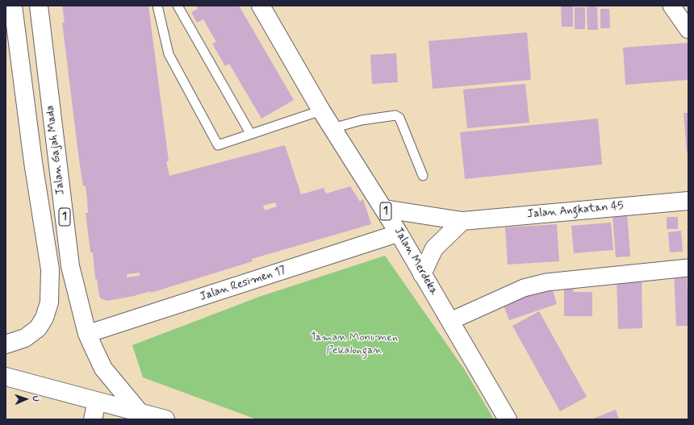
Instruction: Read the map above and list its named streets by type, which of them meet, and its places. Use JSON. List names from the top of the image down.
{
  "streets": {
    "main road": [
      "Jalan Gajah Mada",
      "Jalan Angkatan 45",
      "1",
      "Jalan Merdeka"
    ],
    "street": ["Jalan Resimen 17"]
  },
  "crossings": [
    ["Jalan Gajah Mada", "Jalan Resimen 17"],
    ["Jalan Angkatan 45", "Jalan Merdeka"],
    ["Jalan Merdeka", "Jalan Resimen 17"]
  ],
  "parks": ["Taman Monumen Pekalongan"],
  "north": "right"
}
